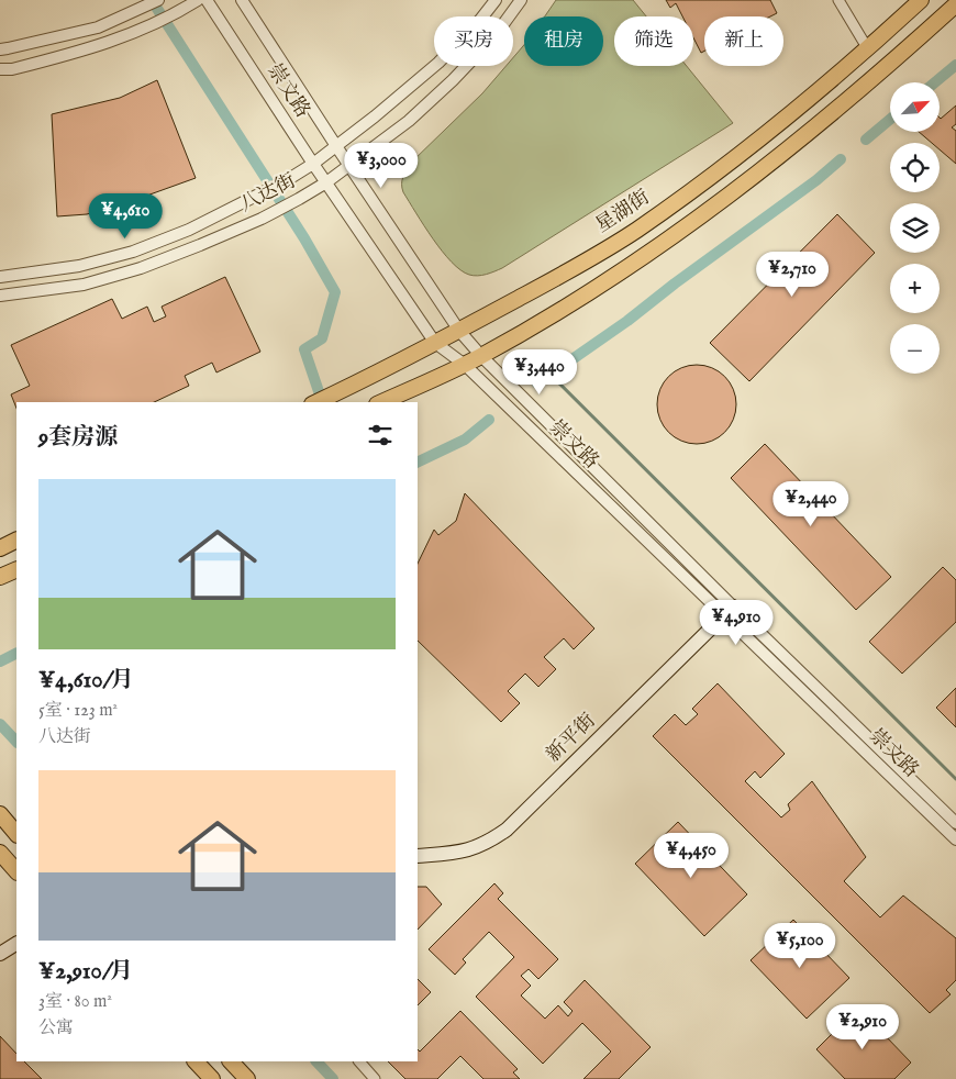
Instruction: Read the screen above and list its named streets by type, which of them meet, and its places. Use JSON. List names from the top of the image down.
{
  "streets": {
    "main road": ["星湖街", "新平街"],
    "street": ["崇文路", "八达街"]
  },
  "crossings": [
    ["崇文路", "八达街"],
    ["崇文路", "星湖街"],
    ["崇文路", "新平街"]
  ],
  "north": "top right",
  "page": {
    "chip": [
      "买房",
      "租房",
      "筛选",
      "新上"
    ],
    "map_buttons": ["+", "−"],
    "price": [
      "¥3,000",
      "¥4,610",
      "¥2,710",
      "¥3,440",
      "¥2,440",
      "¥4,910",
      "¥4,450",
      "¥5,100",
      "¥2,910"
    ],
    "heading": "9套房源",
    "list": [
      {
        "name": "¥4,610/月",
        "note": "5室 · 123 m² · 八达街"
      },
      {
        "name": "¥2,910/月",
        "note": "3室 · 80 m² · 公寓"
      }
    ]
  }
}
